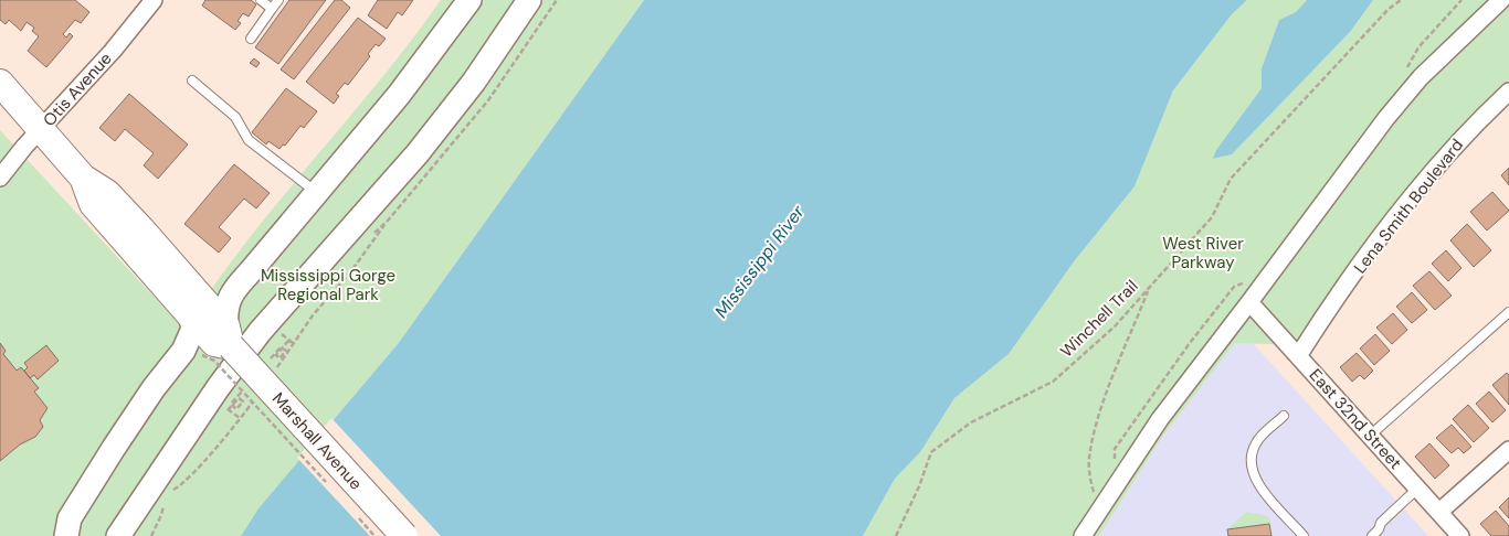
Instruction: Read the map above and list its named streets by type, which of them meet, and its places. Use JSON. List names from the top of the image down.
{
  "streets": {
    "main road": ["Marshall Avenue"],
    "street": ["Otis Avenue", "Lena Smith Boulevard", "East 32nd Street"],
    "path": ["Winchell Trail"]
  },
  "crossings": [
    ["Otis Avenue", "Marshall Avenue"],
    ["Lena Smith Boulevard", "East 32nd Street"]
  ],
  "water": ["Mississippi River"],
  "parks": ["West River Parkway", "Mississippi Gorge Regional Park"]
}
